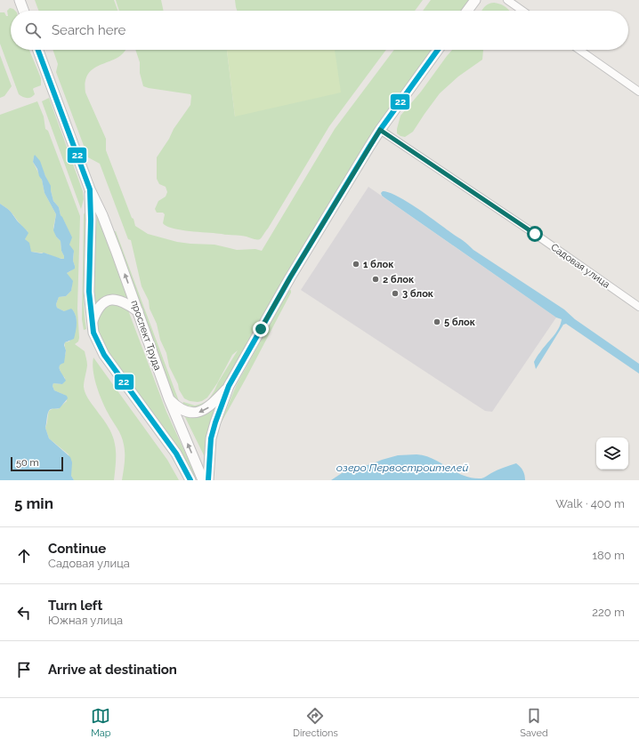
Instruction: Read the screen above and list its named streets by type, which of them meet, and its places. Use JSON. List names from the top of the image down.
{
  "streets": {
    "main road": ["проспект Труда"],
    "street": ["Садовая улица"]
  },
  "water": ["озеро Первостроителей"],
  "places": [
    "1 блок",
    "2 блок",
    "3 блок",
    "5 блок"
  ],
  "lines": ["transit line 22"],
  "scale_bar": "50 m",
  "page": {
    "search": "Search here",
    "scale": "50 m",
    "heading": ["5 min", "Walk · 400 m"],
    "list": [
      ["Continue", "Садовая улица", "180 m"],
      ["Turn left", "Южная улица", "220 m"],
      "Arrive at destination"
    ],
    "nav": ["Map", "Directions", "Saved"]
  }
}
